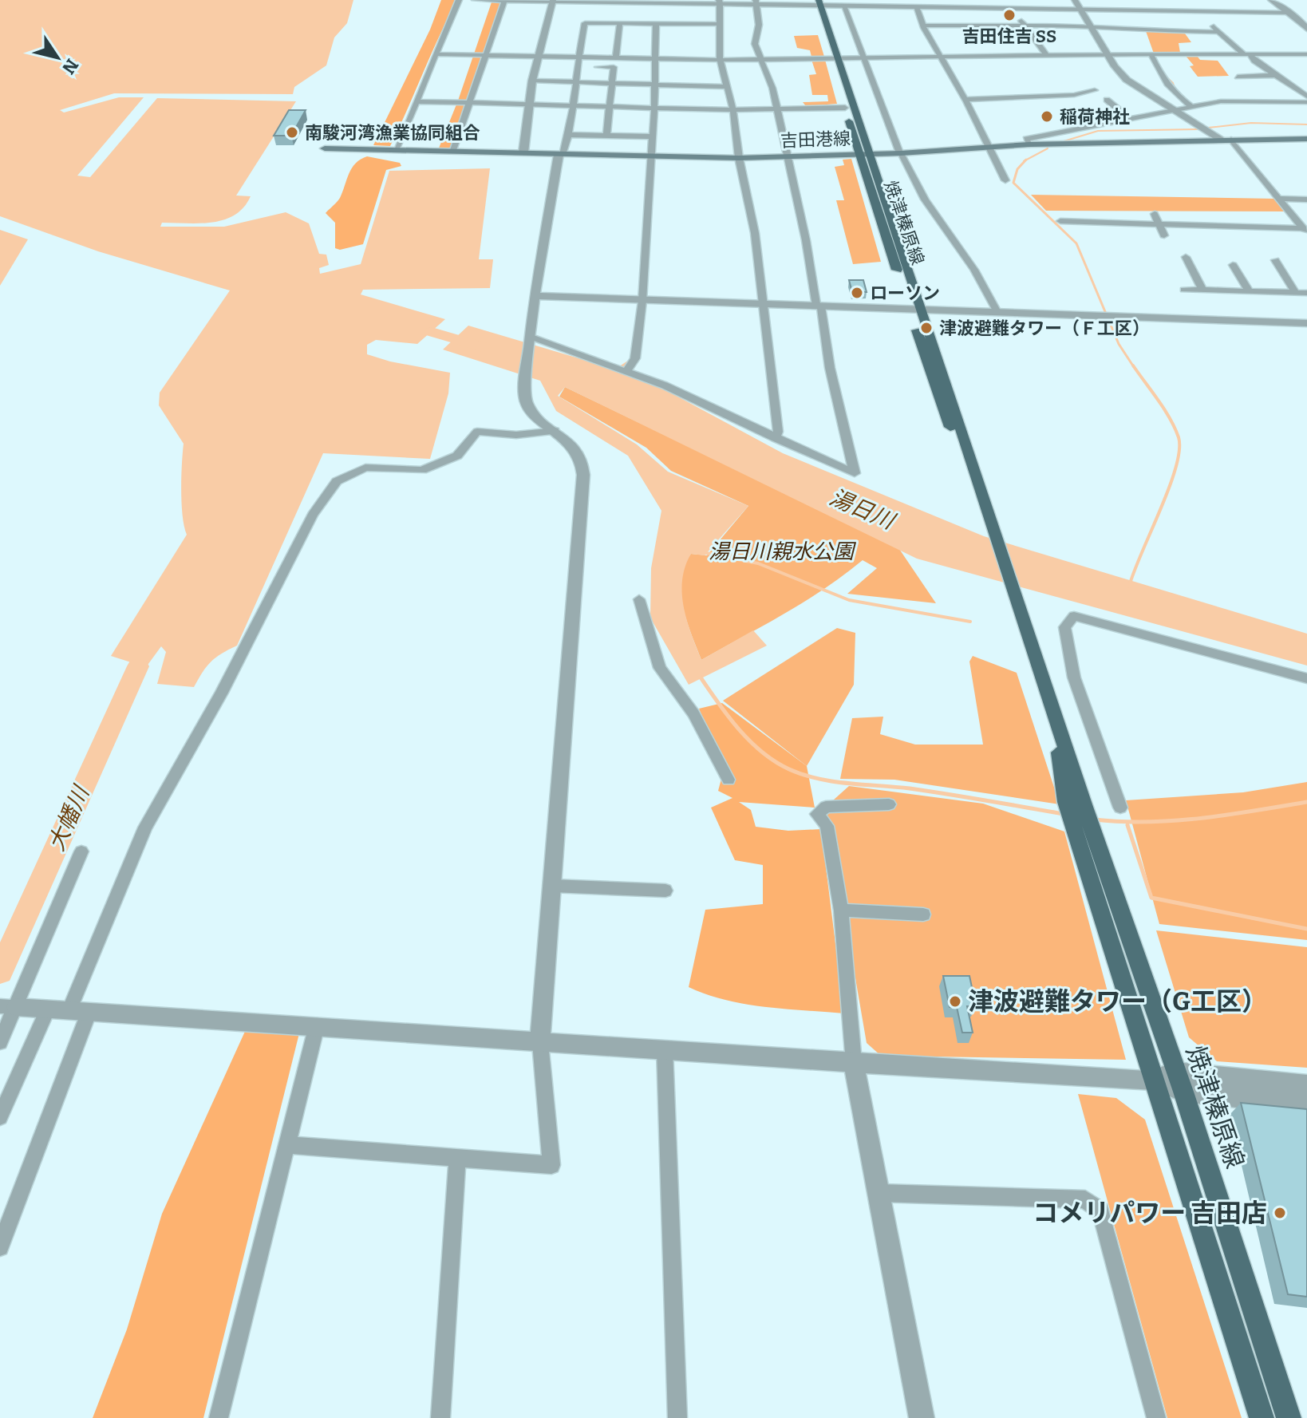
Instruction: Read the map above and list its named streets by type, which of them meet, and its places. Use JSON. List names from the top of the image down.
{
  "streets": {
    "main road": ["吉田港線", "焼津榛原線"]
  },
  "crossings": [
    ["吉田港線", "焼津榛原線"]
  ],
  "water": ["湯日川", "大幡川"],
  "parks": ["湯日川親水公園"],
  "places": [
    "吉田住吉 SS",
    "稲荷神社",
    "南駿河湾漁業協同組合",
    "ローソン",
    "津波避難タワー（Ｆ工区）",
    "津波避難タワー（G工区）",
    "コメリパワー 吉田店"
  ],
  "north": "bottom right"
}
